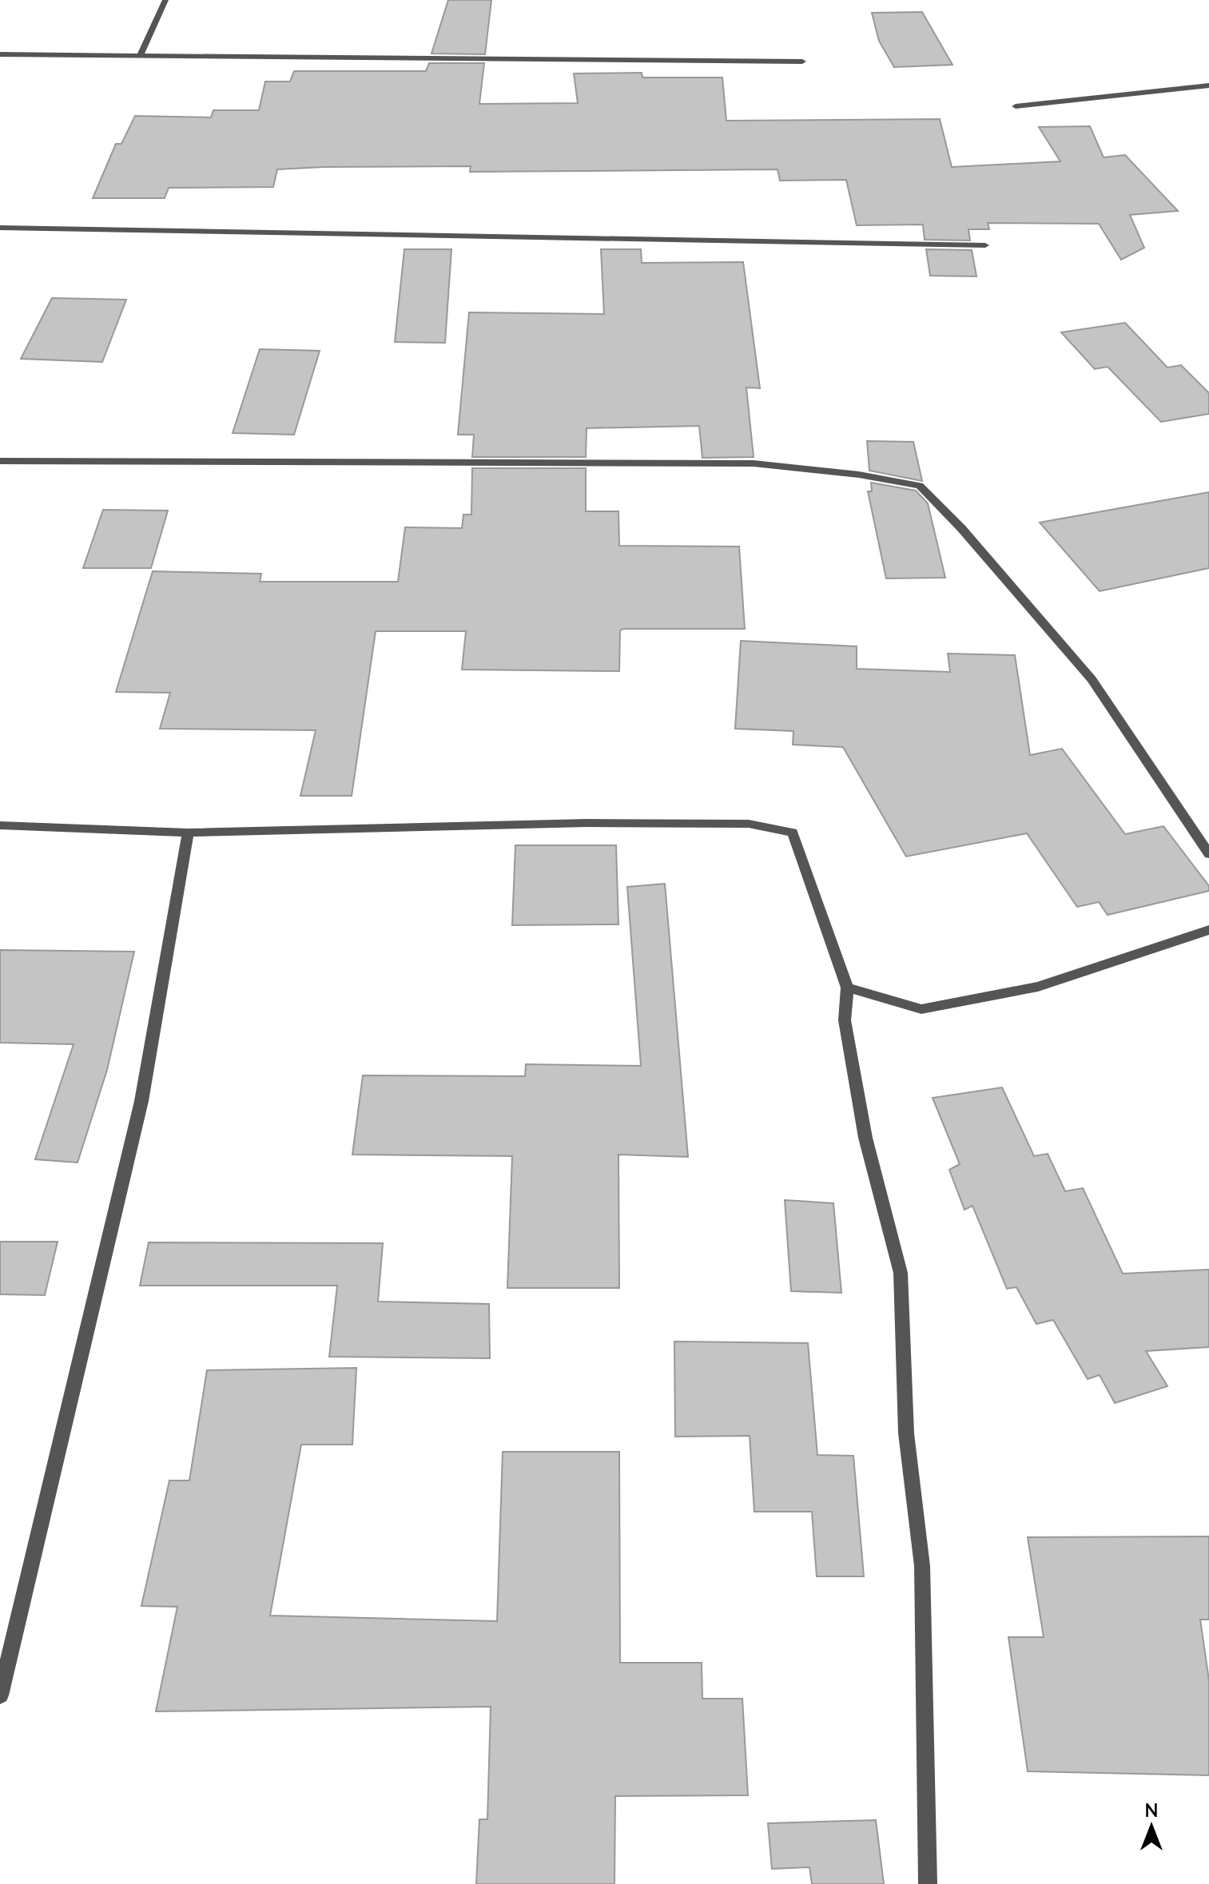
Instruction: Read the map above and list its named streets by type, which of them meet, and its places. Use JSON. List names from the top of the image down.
{
  "north": "top"
}
